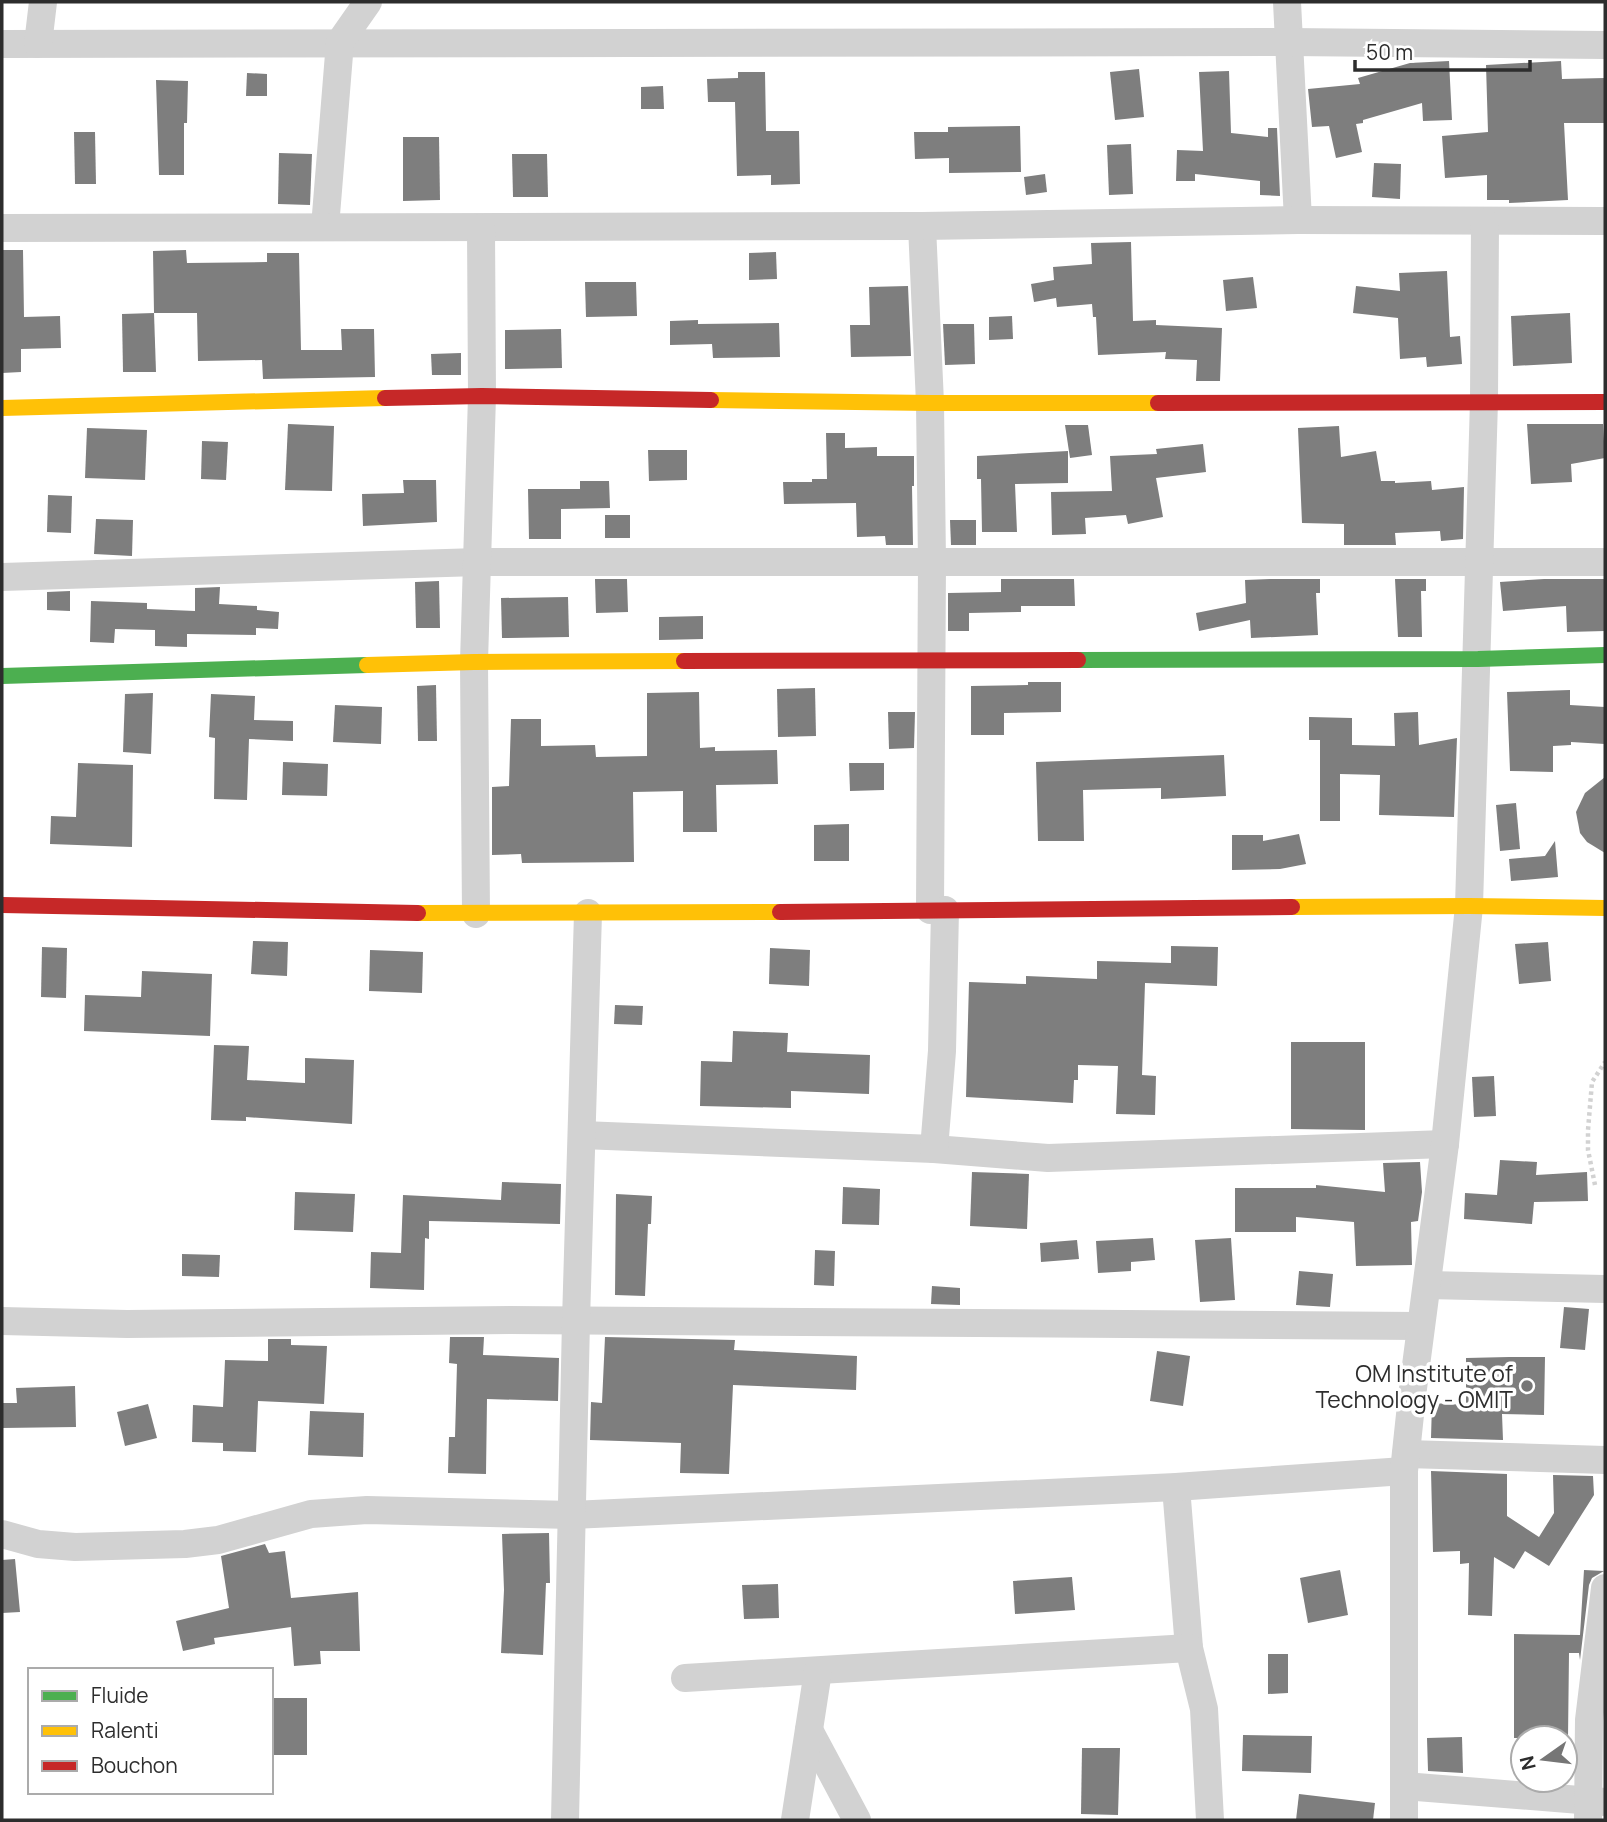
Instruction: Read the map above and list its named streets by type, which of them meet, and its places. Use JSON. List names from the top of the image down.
{
  "places": ["OM Institute of Technology - OMIT"],
  "legend": ["Fluide", "Ralenti", "Bouchon"],
  "scale_bar": "50 m",
  "north": "left"
}
